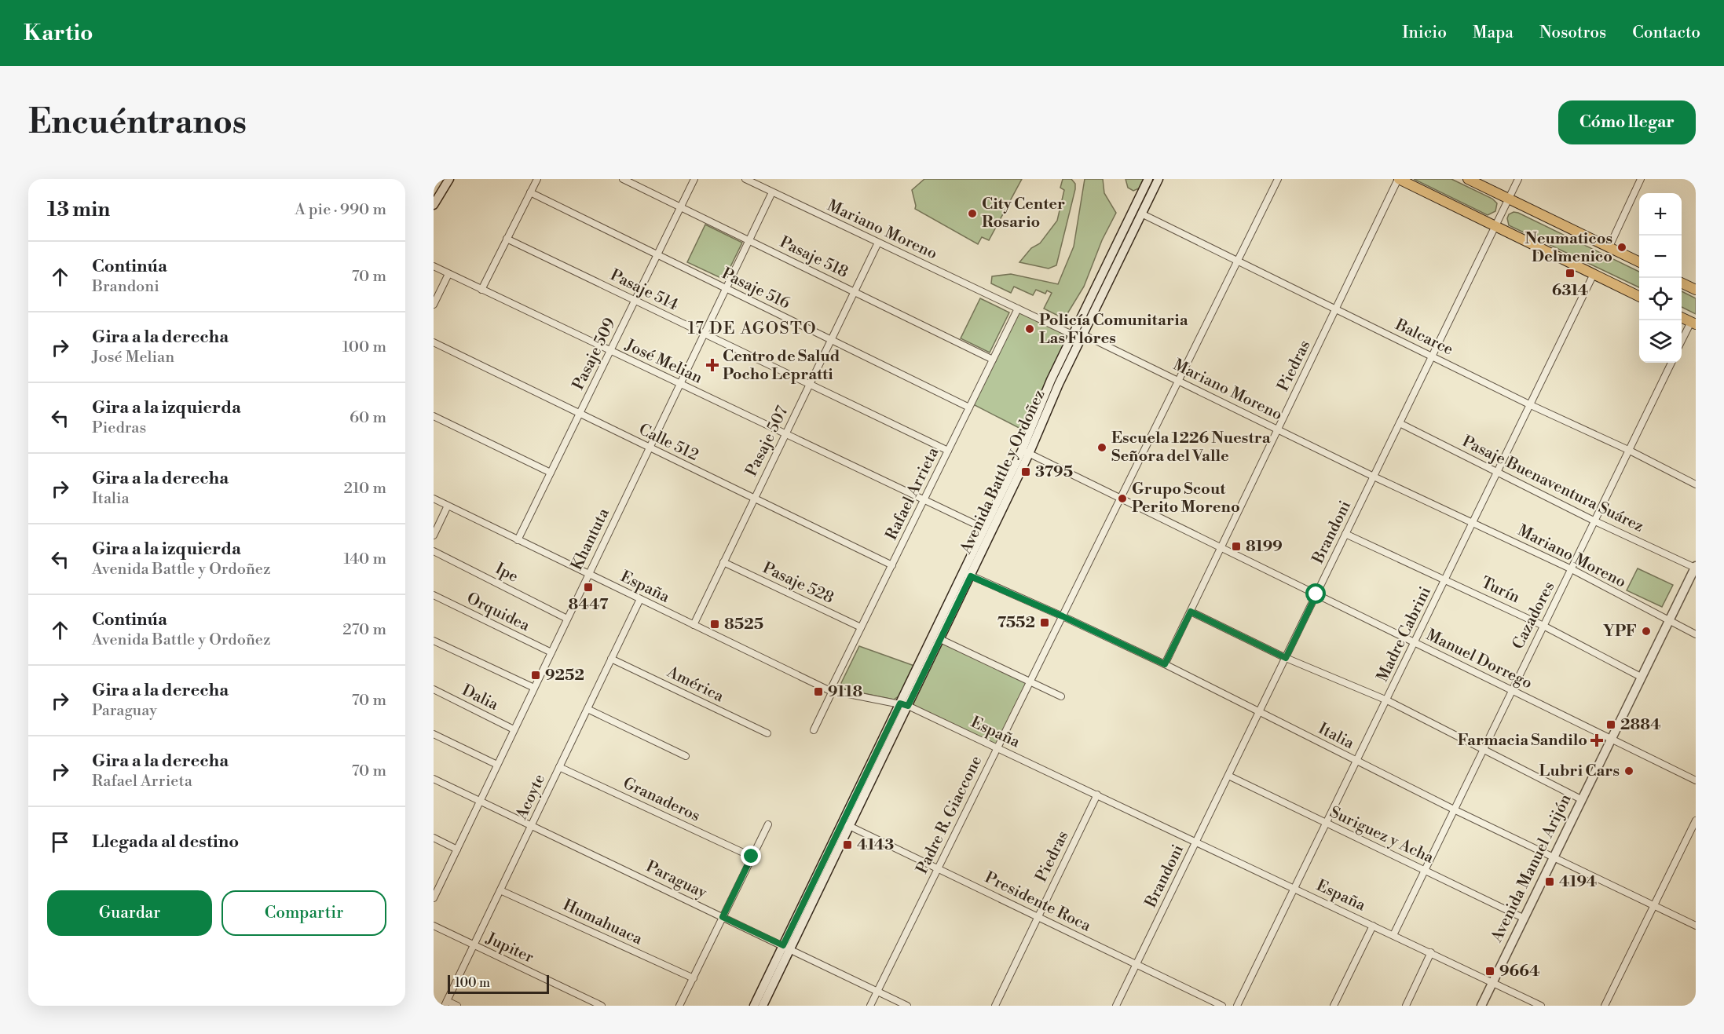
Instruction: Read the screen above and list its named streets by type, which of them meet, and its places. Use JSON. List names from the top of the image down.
{
  "streets": {
    "main road": ["Avenida Battle y Ordoñez", "Avenida Manuel Arijón"],
    "street": [
      "Mariano Moreno",
      "Pasaje 518",
      "Pasaje 516",
      "Pasaje 514",
      "Balcarce",
      "Pasaje 509",
      "José Melian",
      "Piedras",
      "Pasaje 507",
      "Calle 512",
      "Pasaje Buenaventura Suárez",
      "Rafael Arrieta",
      "Brandoni",
      "Khantuta",
      "Ipe",
      "Pasaje 528",
      "España",
      "Turín",
      "Orquidea",
      "Cazadores",
      "Madre Cabrini",
      "Manuel Dorrego",
      "América",
      "Dalia",
      "Italia",
      "Acoyte",
      "Granaderos",
      "Padre R. Giaccone",
      "Suriguez y Acha",
      "Paraguay",
      "Presidente Roca",
      "Humahuaca",
      "Jupiter"
    ]
  },
  "crossings": [
    ["Mariano Moreno", "Piedras"],
    ["Mariano Moreno", "Pasaje 507"],
    ["Mariano Moreno", "Avenida Battle y Ordoñez"],
    ["Mariano Moreno", "Rafael Arrieta"],
    ["Mariano Moreno", "Brandoni"],
    ["Mariano Moreno", "Khantuta"],
    ["Mariano Moreno", "Cazadores"],
    ["Mariano Moreno", "Madre Cabrini"],
    ["Mariano Moreno", "Padre R. Giaccone"],
    ["Mariano Moreno", "Avenida Manuel Arijón"],
    ["Pasaje 518", "Pasaje 509"],
    ["Pasaje 518", "Pasaje 507"],
    ["Pasaje 518", "Rafael Arrieta"],
    ["Pasaje 518", "Khantuta"],
    ["Pasaje 516", "Pasaje 509"],
    ["Pasaje 516", "Pasaje 507"],
    ["Pasaje 516", "Rafael Arrieta"],
    ["Pasaje 516", "Khantuta"],
    ["Pasaje 514", "Pasaje 509"],
    ["Pasaje 514", "Pasaje 507"],
    ["Pasaje 514", "Rafael Arrieta"],
    ["Pasaje 514", "Khantuta"],
    ["Balcarce", "Piedras"],
    ["Balcarce", "Avenida Battle y Ordoñez"],
    ["Balcarce", "Brandoni"],
    ["Balcarce", "Cazadores"],
    ["Balcarce", "Madre Cabrini"],
    ["Balcarce", "Padre R. Giaccone"],
    ["Pasaje 509", "José Melian"],
    ["Pasaje 509", "Calle 512"],
    ["Pasaje 509", "España"],
    ["José Melian", "Pasaje 507"],
    ["José Melian", "Avenida Battle y Ordoñez"],
    ["José Melian", "Rafael Arrieta"],
    ["José Melian", "Khantuta"],
    ["Piedras", "España"],
    ["Piedras", "Manuel Dorrego"],
    ["Piedras", "Italia"],
    ["Piedras", "Presidente Roca"],
    ["Pasaje 507", "Calle 512"],
    ["Pasaje 507", "Pasaje 528"],
    ["Pasaje 507", "España"],
    ["Calle 512", "Rafael Arrieta"],
    ["Calle 512", "Khantuta"],
    ["Avenida Battle y Ordoñez", "España"],
    ["Avenida Battle y Ordoñez", "Manuel Dorrego"],
    ["Avenida Battle y Ordoñez", "Italia"],
    ["Avenida Battle y Ordoñez", "Paraguay"],
    ["Avenida Battle y Ordoñez", "Presidente Roca"],
    ["Pasaje Buenaventura Suárez", "Brandoni"],
    ["Pasaje Buenaventura Suárez", "Cazadores"],
    ["Pasaje Buenaventura Suárez", "Madre Cabrini"],
    ["Pasaje Buenaventura Suárez", "Avenida Manuel Arijón"],
    ["Rafael Arrieta", "Pasaje 528"],
    ["Rafael Arrieta", "España"],
    ["Brandoni", "España"],
    ["Brandoni", "Turín"],
    ["Brandoni", "Manuel Dorrego"],
    ["Brandoni", "Italia"],
    ["Brandoni", "Suriguez y Acha"],
    ["Brandoni", "Presidente Roca"],
    ["Khantuta", "Ipe"],
    ["Khantuta", "España"],
    ["Khantuta", "Orquidea"],
    ["Khantuta", "Dalia"],
    ["Khantuta", "Paraguay"],
    ["España", "Cazadores"],
    ["España", "Madre Cabrini"],
    ["España", "Acoyte"],
    ["España", "Padre R. Giaccone"],
    ["España", "Avenida Manuel Arijón"],
    ["Turín", "Cazadores"],
    ["Turín", "Madre Cabrini"],
    ["Turín", "Avenida Manuel Arijón"],
    ["Cazadores", "Manuel Dorrego"],
    ["Cazadores", "Italia"],
    ["Cazadores", "Suriguez y Acha"],
    ["Madre Cabrini", "Manuel Dorrego"],
    ["Madre Cabrini", "Italia"],
    ["Madre Cabrini", "Suriguez y Acha"],
    ["Manuel Dorrego", "Padre R. Giaccone"],
    ["Manuel Dorrego", "Avenida Manuel Arijón"],
    ["América", "Acoyte"],
    ["Italia", "Padre R. Giaccone"],
    ["Italia", "Avenida Manuel Arijón"],
    ["Acoyte", "Granaderos"],
    ["Acoyte", "Paraguay"],
    ["Acoyte", "Humahuaca"],
    ["Acoyte", "Jupiter"],
    ["Padre R. Giaccone", "Paraguay"],
    ["Padre R. Giaccone", "Presidente Roca"],
    ["Suriguez y Acha", "Avenida Manuel Arijón"]
  ],
  "districts": ["17 DE AGOSTO"],
  "places": {
    "other": [
      "City Center Rosario",
      "Neumaticos Delmenico",
      "Policía Comunitaria Las Flores",
      "Escuela 1226 Nuestra Señora del Valle",
      "Grupo Scout Perito Moreno",
      "YPF",
      "Lubri Cars"
    ],
    "transit": [
      "6314",
      "3795",
      "8199",
      "8447",
      "7552",
      "8525",
      "9252",
      "9118",
      "2884",
      "4143",
      "4194",
      "9664"
    ],
    "health": ["Centro de Salud Pocho Lepratti", "Farmacia Sandilo"]
  },
  "scale_bar": "100 m",
  "page": {
    "header": "Kartio",
    "nav": [
      "Inicio",
      "Mapa",
      "Nosotros",
      "Contacto"
    ],
    "buttons": [
      "Cómo llegar",
      ["Guardar", "Compartir"]
    ],
    "title": "Encuéntranos",
    "heading": ["13 min", "A pie · 990 m"],
    "map_buttons": ["+", "−"],
    "list": [
      ["Continúa", "Brandoni", "70 m"],
      ["Gira a la derecha", "José Melian", "100 m"],
      ["Gira a la izquierda", "Piedras", "60 m"],
      ["Gira a la derecha", "Italia", "210 m"],
      ["Gira a la izquierda", "Avenida Battle y Ordoñez", "140 m"],
      ["Continúa", "Avenida Battle y Ordoñez", "270 m"],
      ["Gira a la derecha", "Paraguay", "70 m"],
      ["Gira a la derecha", "Rafael Arrieta", "70 m"],
      "Llegada al destino"
    ],
    "scale": "100 m"
  }
}
